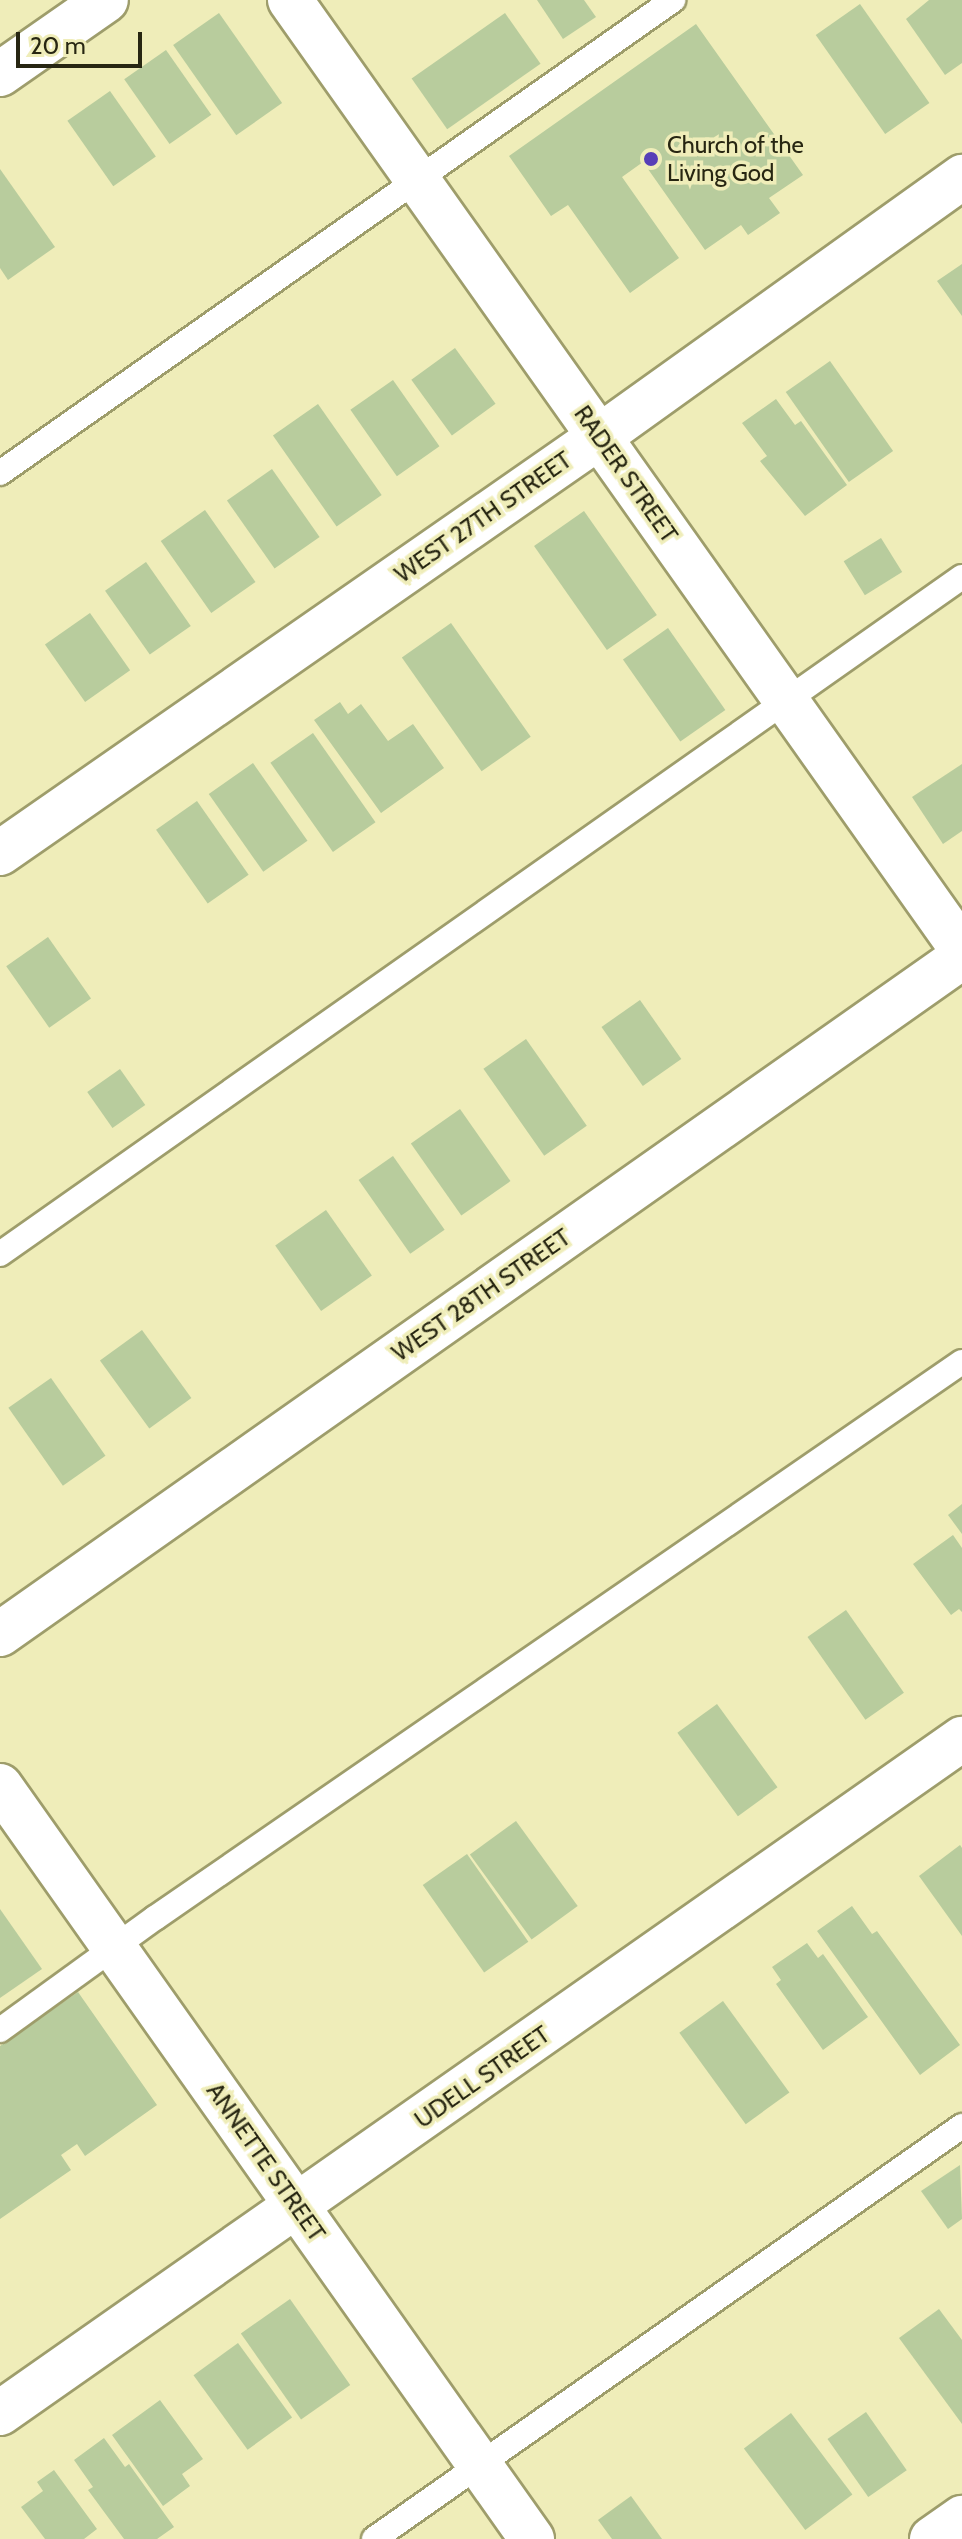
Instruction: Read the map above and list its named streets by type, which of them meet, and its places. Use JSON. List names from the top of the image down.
{
  "streets": {
    "street": [
      "RADER STREET",
      "WEST 27TH STREET",
      "WEST 28TH STREET",
      "UDELL STREET",
      "ANNETTE STREET"
    ]
  },
  "crossings": [
    ["RADER STREET", "WEST 27TH STREET"],
    ["UDELL STREET", "ANNETTE STREET"]
  ],
  "places": ["Church of the Living God"],
  "scale_bar": "20 m"
}
